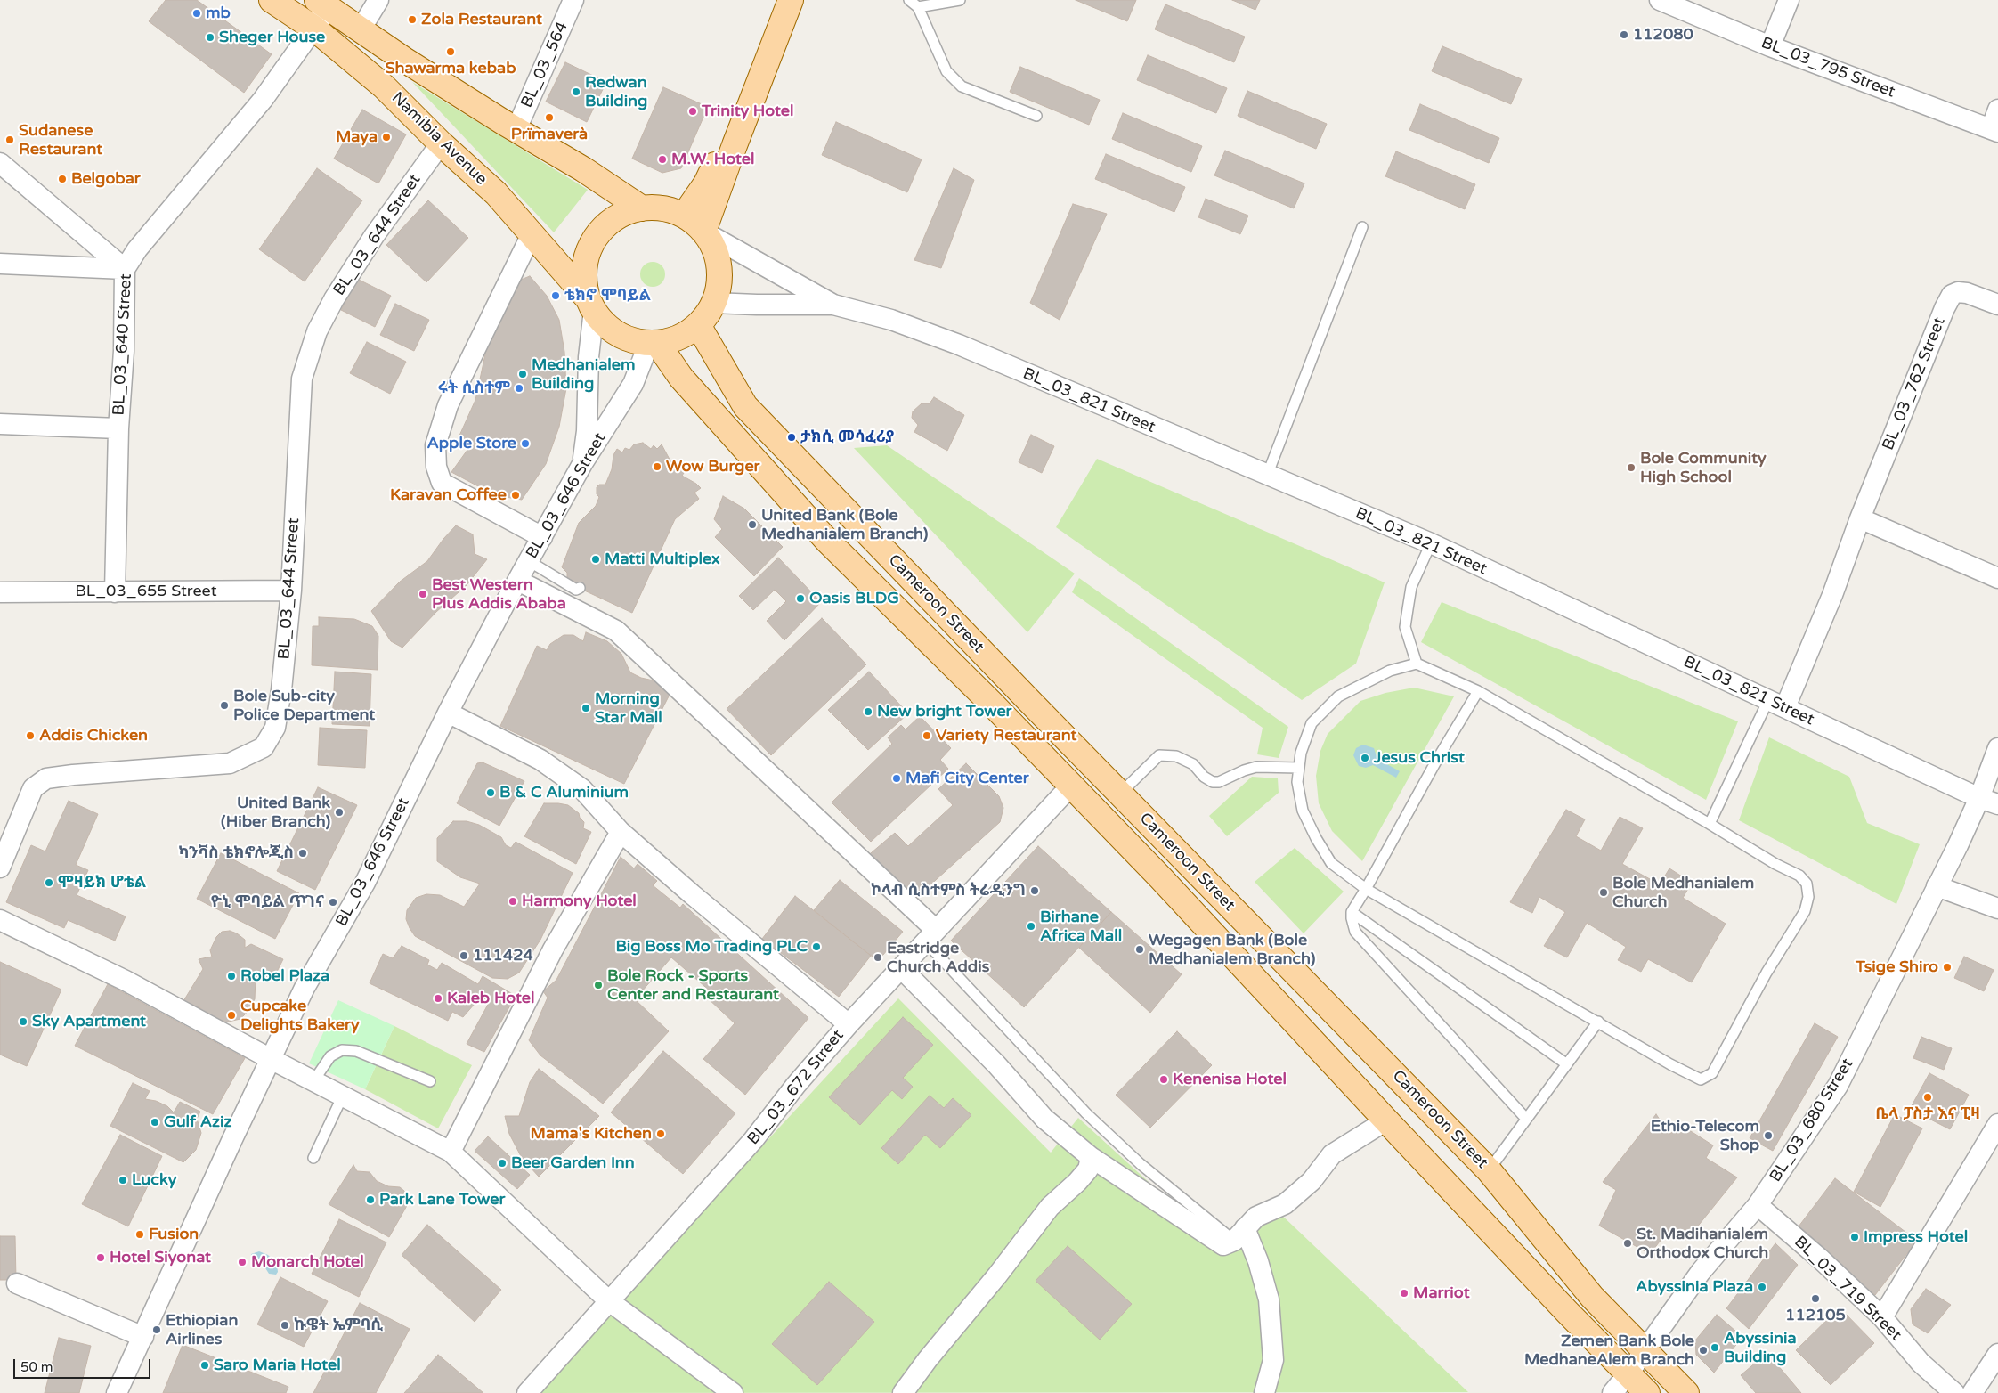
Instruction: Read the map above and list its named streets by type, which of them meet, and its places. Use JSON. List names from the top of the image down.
{
  "streets": {
    "main road": ["Namibia Avenue", "Cameroon Street"],
    "street": [
      "BL_03_564",
      "BL_03_795 Street",
      "BL_03_644 Street",
      "BL_03_640 Street",
      "BL_03_762 Street",
      "BL_03_821 Street",
      "BL_03_646 Street",
      "BL_03_655 Street",
      "BL_03_672 Street",
      "BL_03_680 Street",
      "BL_03_719 Street"
    ]
  },
  "crossings": [
    ["Namibia Avenue", "BL_03_644 Street"],
    ["Namibia Avenue", "BL_03_640 Street"],
    ["Namibia Avenue", "BL_03_646 Street"],
    ["Namibia Avenue", "Cameroon Street"],
    ["BL_03_644 Street", "BL_03_655 Street"],
    ["BL_03_640 Street", "BL_03_655 Street"],
    ["BL_03_821 Street", "BL_03_680 Street"],
    ["BL_03_646 Street", "Cameroon Street"],
    ["Cameroon Street", "BL_03_672 Street"],
    ["Cameroon Street", "BL_03_680 Street"],
    ["BL_03_680 Street", "BL_03_719 Street"]
  ],
  "places": [
    "mb",
    "Zola Restaurant",
    "112080",
    "Sheger House",
    "Shawarma kebab",
    "Redwan Building",
    "Trinity Hotel",
    "Prïmaverà",
    "Maya",
    "Sudanese Restaurant",
    "M.W. Hotel",
    "Belgobar",
    "ቴክኖ ሞባይል",
    "Medhanialem Building",
    "ሩት ሲስተም",
    "ታክሲ መሳፈሪያ",
    "Apple Store",
    "Wow Burger",
    "Bole Community High School",
    "Karavan Coffee",
    "United Bank (Bole Medhanialem Branch)",
    "Matti Multiplex",
    "Best Western Plus Addis Ababa",
    "Oasis BLDG",
    "Bole Sub-city Police Department",
    "Morning Star Mall",
    "New bright Tower",
    "Addis Chicken",
    "Variety Restaurant",
    "Jesus Christ",
    "Mafi City Center",
    "B & C Aluminium",
    "United Bank (Hiber Branch)",
    "ካንቫስ ቴክኖሎጂስ",
    "ሞዛይክ ሆቴል",
    "ኮላብ ሲስተምስ ትሬዲንግ",
    "Bole Medhanialem Church",
    "Harmony Hotel",
    "ዮኒ ሞባይል ጥገና",
    "Birhane Africa Mall",
    "Big Boss Mo Trading PLC",
    "Wegagen Bank (Bole Medhanialem Branch)",
    "111424",
    "Eastridge Church Addis",
    "Tsige Shiro",
    "Robel Plaza",
    "Bole Rock - Sports Center and Restaurant",
    "Kaleb Hotel",
    "Cupcake Delights Bakery",
    "Sky Apartment",
    "Kenenisa Hotel",
    "ቤላ ፓስታ እና ፒዛ",
    "Gulf Aziz",
    "Mama's Kitchen",
    "Ethio-Telecom Shop",
    "Beer Garden Inn",
    "Lucky",
    "Park Lane Tower",
    "Fusion",
    "Impress Hotel",
    "St. Madihanialem Orthodox Church",
    "Hotel Siyonat",
    "Monarch Hotel",
    "Abyssinia Plaza",
    "Marriot",
    "112105",
    "ኩዌት ኤምባሲ",
    "Ethiopian Airlines",
    "Abyssinia Building",
    "Zemen Bank Bole MedhaneAlem Branch",
    "Saro Maria Hotel"
  ],
  "scale_bar": "50 m"
}
